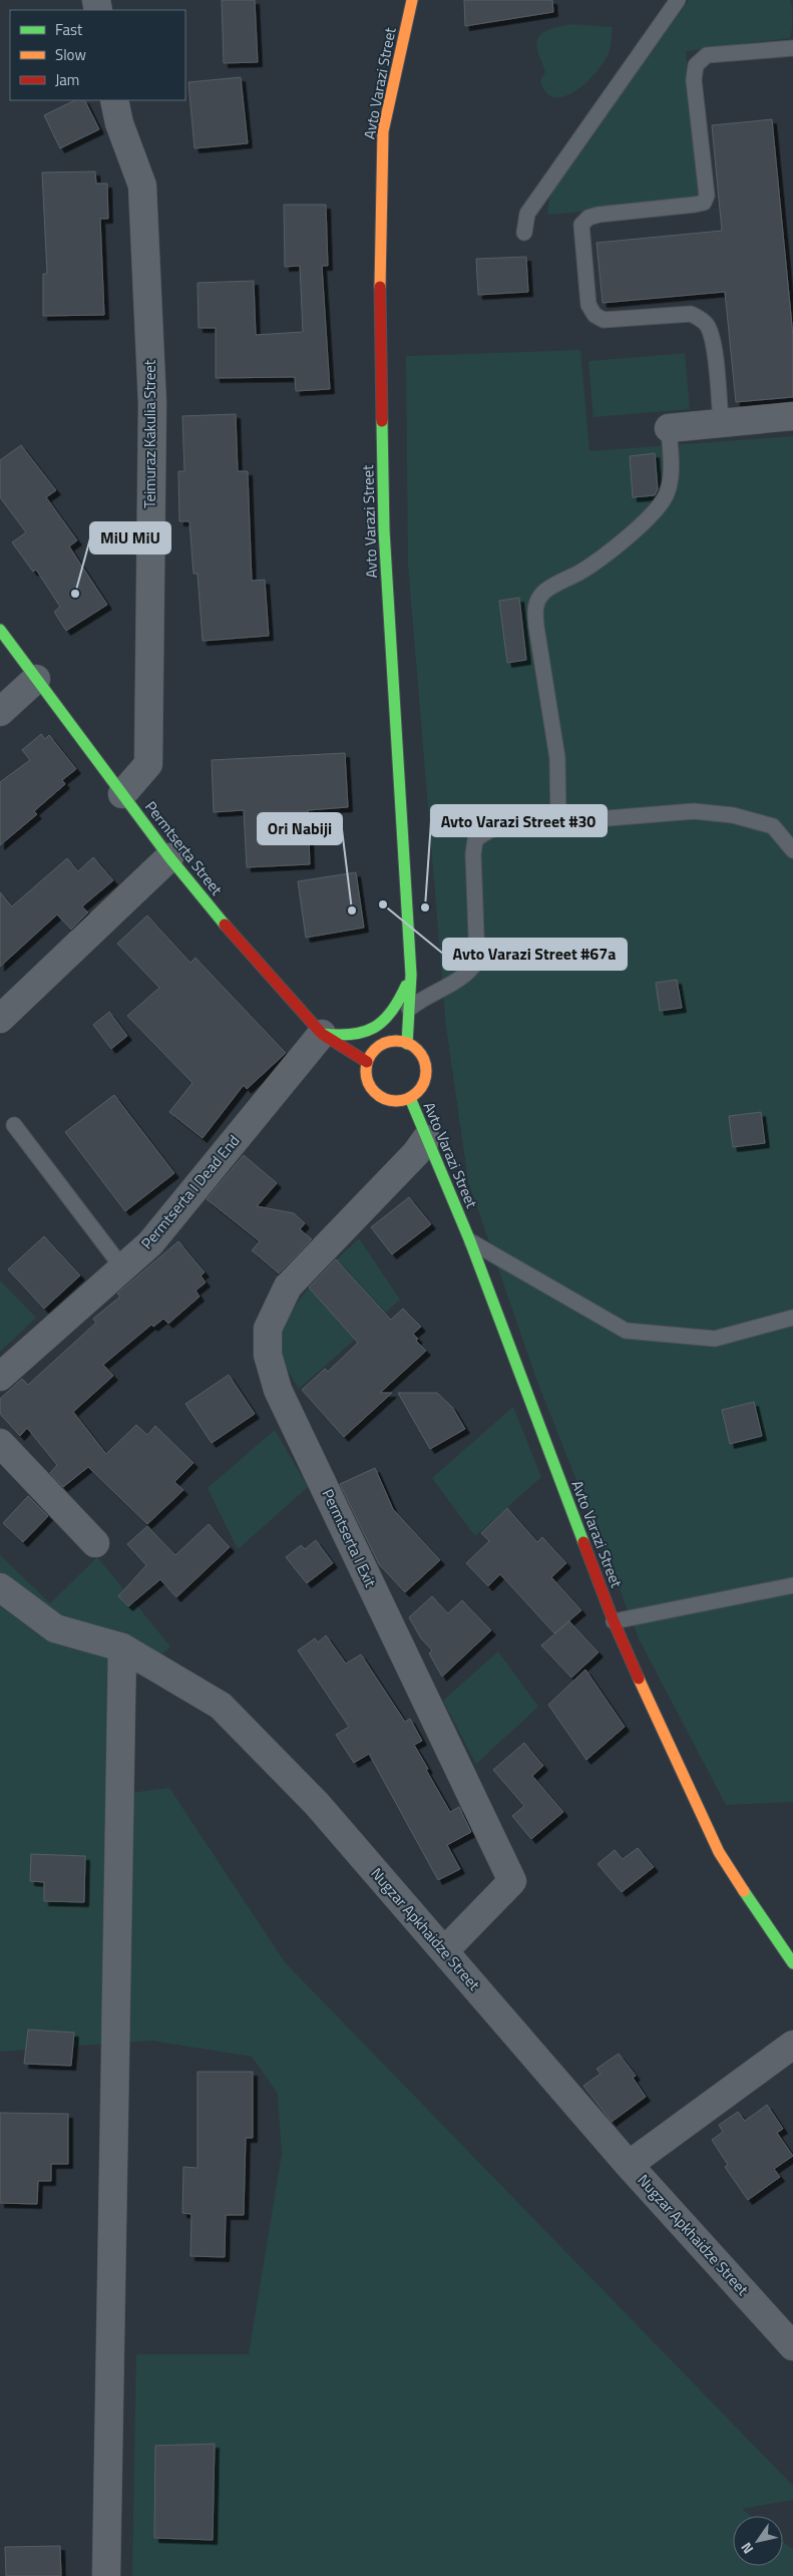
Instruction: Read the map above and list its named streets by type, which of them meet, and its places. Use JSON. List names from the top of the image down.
{
  "streets": {
    "street": [
      "Avto Varazi Street",
      "Teimuraz Kakulia Street",
      "Permtserta Street",
      "Permtserta I Dead End",
      "Permtserta I Exit",
      "Nugzar Apkhaidze Street"
    ]
  },
  "crossings": [
    ["Avto Varazi Street", "Permtserta Street"],
    ["Avto Varazi Street", "Permtserta I Exit"],
    ["Teimuraz Kakulia Street", "Permtserta Street"],
    ["Permtserta Street", "Permtserta I Dead End"],
    ["Permtserta I Exit", "Nugzar Apkhaidze Street"]
  ],
  "places": [
    "MiU MiU",
    "Avto Varazi Street #67a",
    "Avto Varazi Street #30",
    "Ori Nabiji"
  ],
  "legend": ["Fast", "Slow", "Jam"],
  "north": "bottom left"
}
